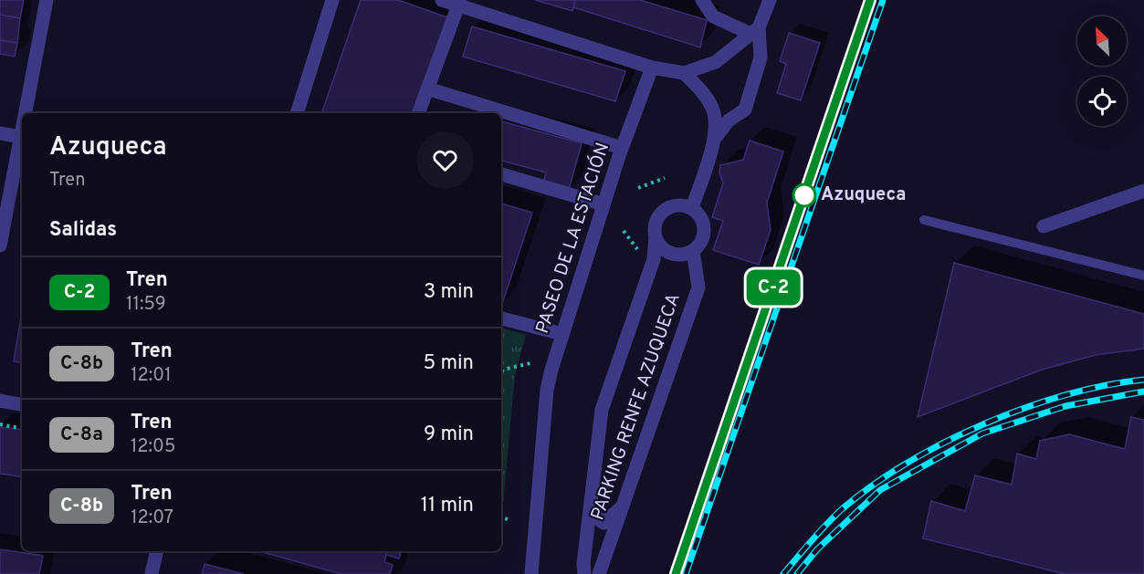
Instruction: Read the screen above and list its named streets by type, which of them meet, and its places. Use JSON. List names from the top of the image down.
{
  "streets": {
    "street": ["PASEO DE LA ESTACIÓN", "PARKING RENFE AZUQUECA"]
  },
  "places": ["Azuqueca"],
  "north": "top left",
  "page": {
    "on_map": "C-2",
    "heading": [
      ["Azuqueca", "Tren"],
      "Salidas"
    ],
    "list": [
      {
        "mark": "C-2",
        "name": "Tren",
        "note": "11:59",
        "value": "3 min"
      },
      {
        "mark": "C-8b",
        "name": "Tren",
        "note": "12:01",
        "value": "5 min"
      },
      {
        "mark": "C-8a",
        "name": "Tren",
        "note": "12:05",
        "value": "9 min"
      },
      {
        "mark": "C-8b",
        "name": "Tren",
        "note": "12:07",
        "value": "11 min"
      }
    ]
  }
}
